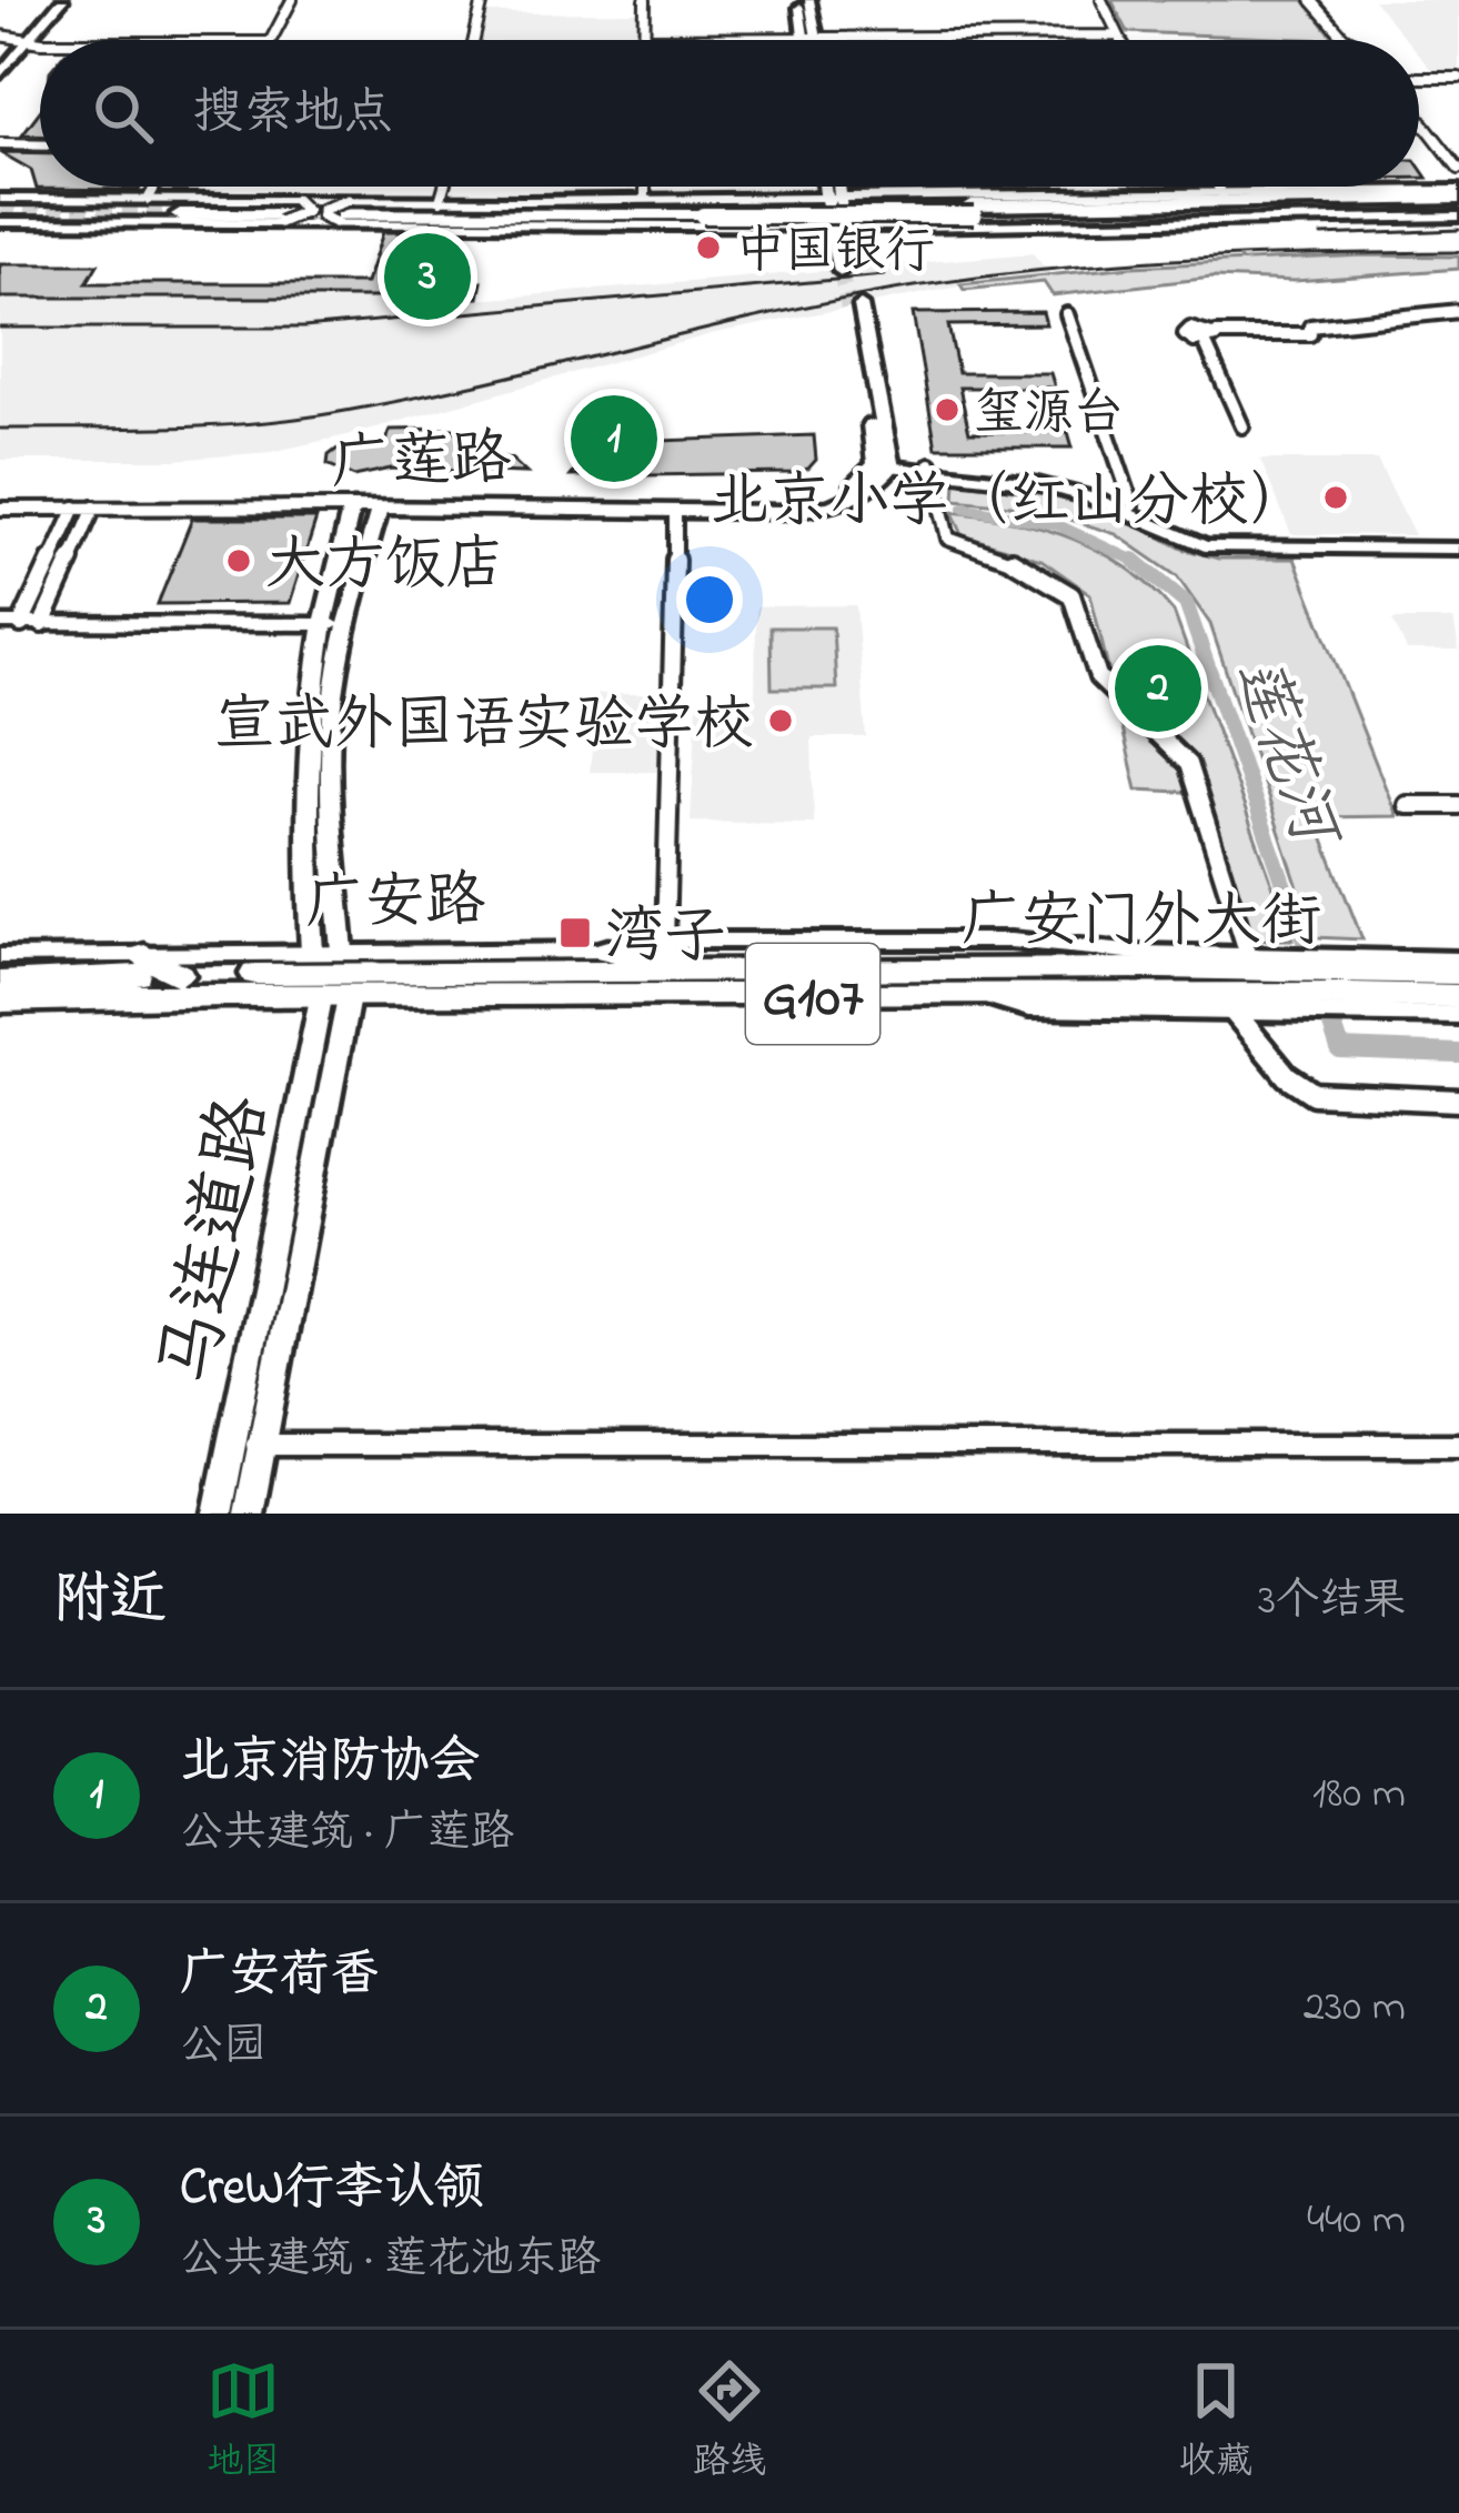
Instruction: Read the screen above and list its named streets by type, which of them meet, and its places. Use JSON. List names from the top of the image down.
{
  "streets": {
    "highway": ["广安路", "广安门外大街", "G107"],
    "main road": ["广莲路", "马连道路"]
  },
  "crossings": [
    ["广安路", "广安门外大街"],
    ["广安路", "马连道路"],
    ["广安门外大街", "马连道路"]
  ],
  "water": ["莲花河"],
  "places": {
    "other": [
      "中国银行",
      "玺源台",
      "北京小学（红山分校）",
      "大方饭店",
      "宣武外国语实验学校"
    ],
    "transit": ["湾子"]
  },
  "page": {
    "search": "搜索地点",
    "pins": ["3", "1", "2"],
    "heading": ["附近", "3个结果"],
    "list": [
      {
        "mark": "1",
        "name": "北京消防协会",
        "note": "公共建筑 · 广莲路",
        "value": "180 m"
      },
      {
        "mark": "2",
        "name": "广安荷香",
        "note": "公园",
        "value": "230 m"
      },
      {
        "mark": "3",
        "name": "CreW行李认领",
        "note": "公共建筑 · 莲花池东路",
        "value": "440 m"
      }
    ],
    "nav": ["地图", "路线", "收藏"]
  }
}
